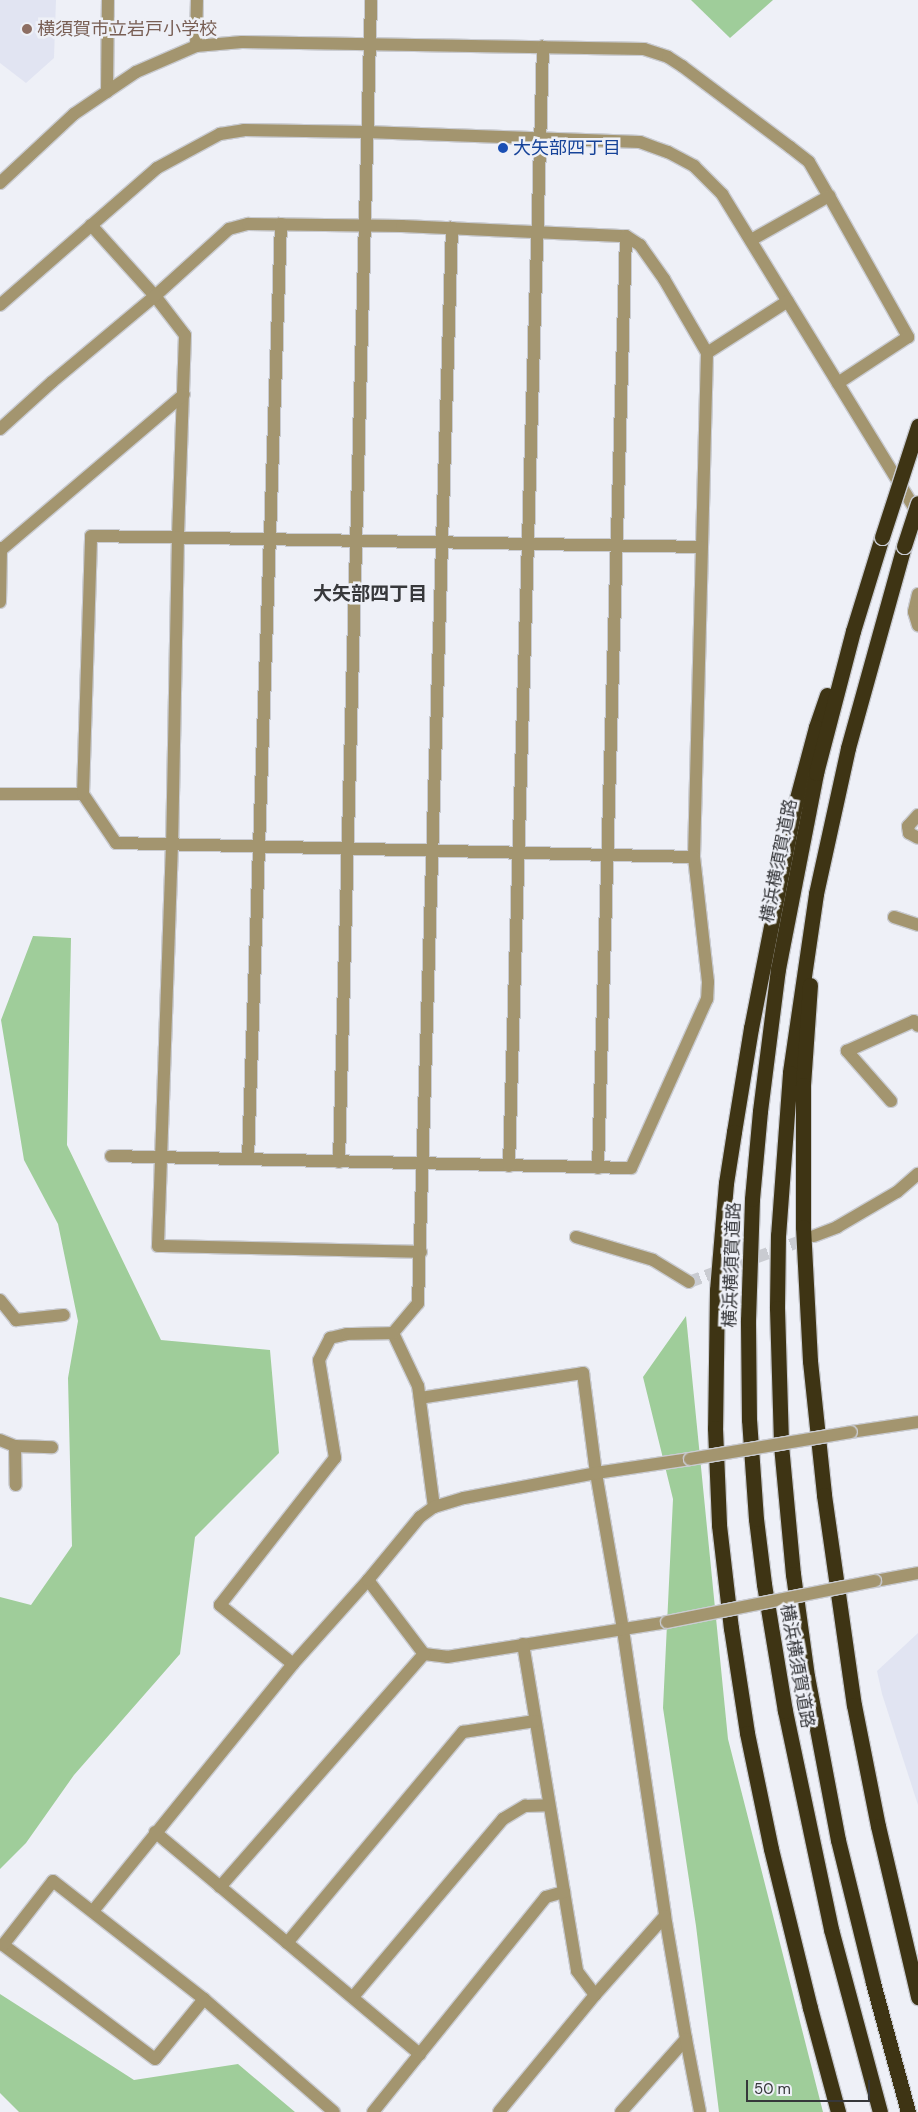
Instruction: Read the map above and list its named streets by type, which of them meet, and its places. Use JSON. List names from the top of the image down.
{
  "streets": {
    "highway": ["横浜横須賀道路"]
  },
  "districts": ["大矢部四丁目"],
  "places": ["横須賀市立岩戸小学校", "大矢部四丁目"],
  "scale_bar": "50 m"
}
